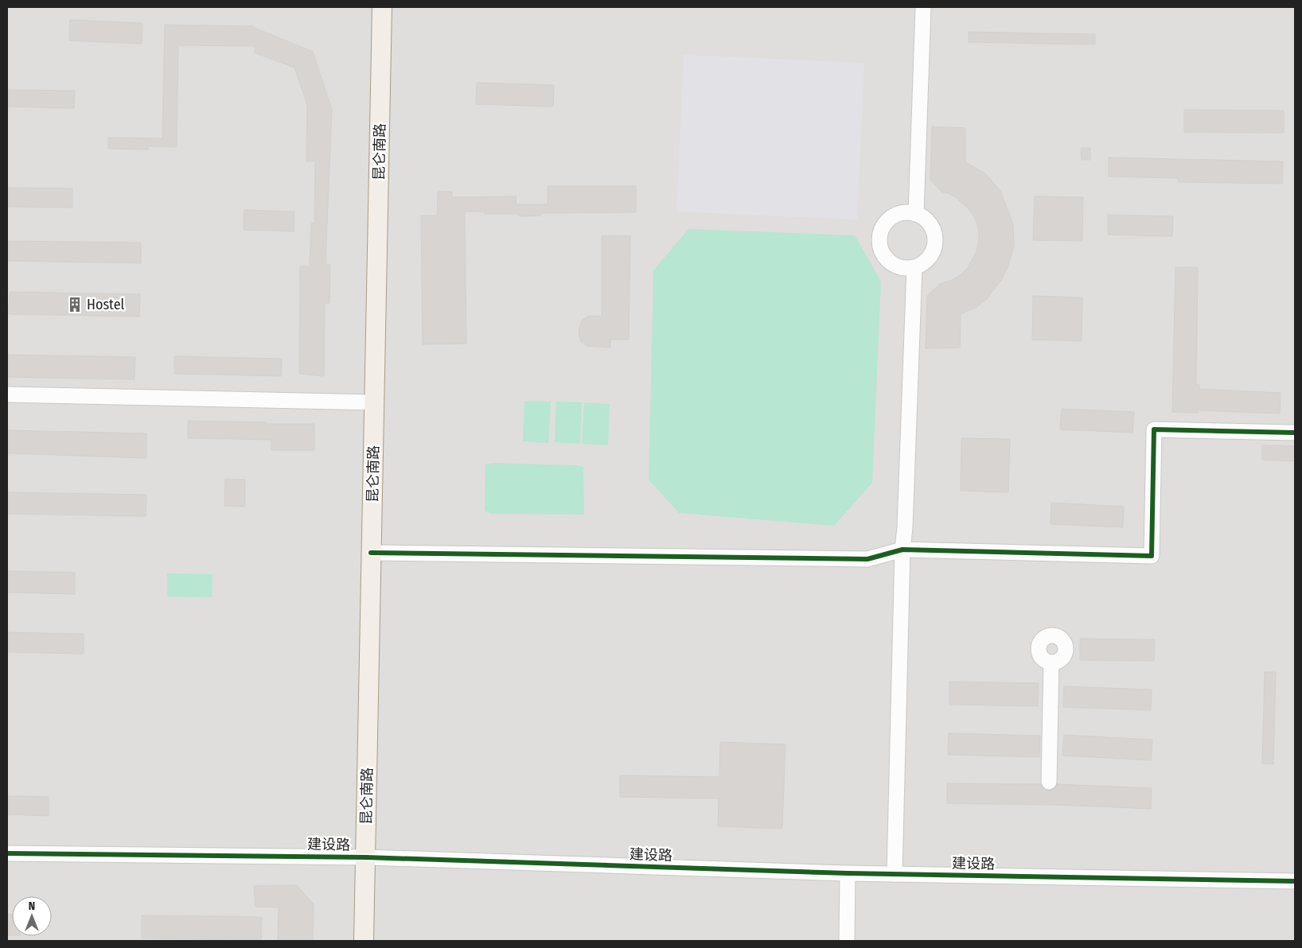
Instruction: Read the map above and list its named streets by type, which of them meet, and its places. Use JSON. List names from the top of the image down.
{
  "streets": {
    "main road": ["昆仑南路"],
    "street": ["建设路"]
  },
  "crossings": [
    ["昆仑南路", "建设路"]
  ],
  "places": {
    "building": ["Hostel"]
  },
  "north": "top"
}
